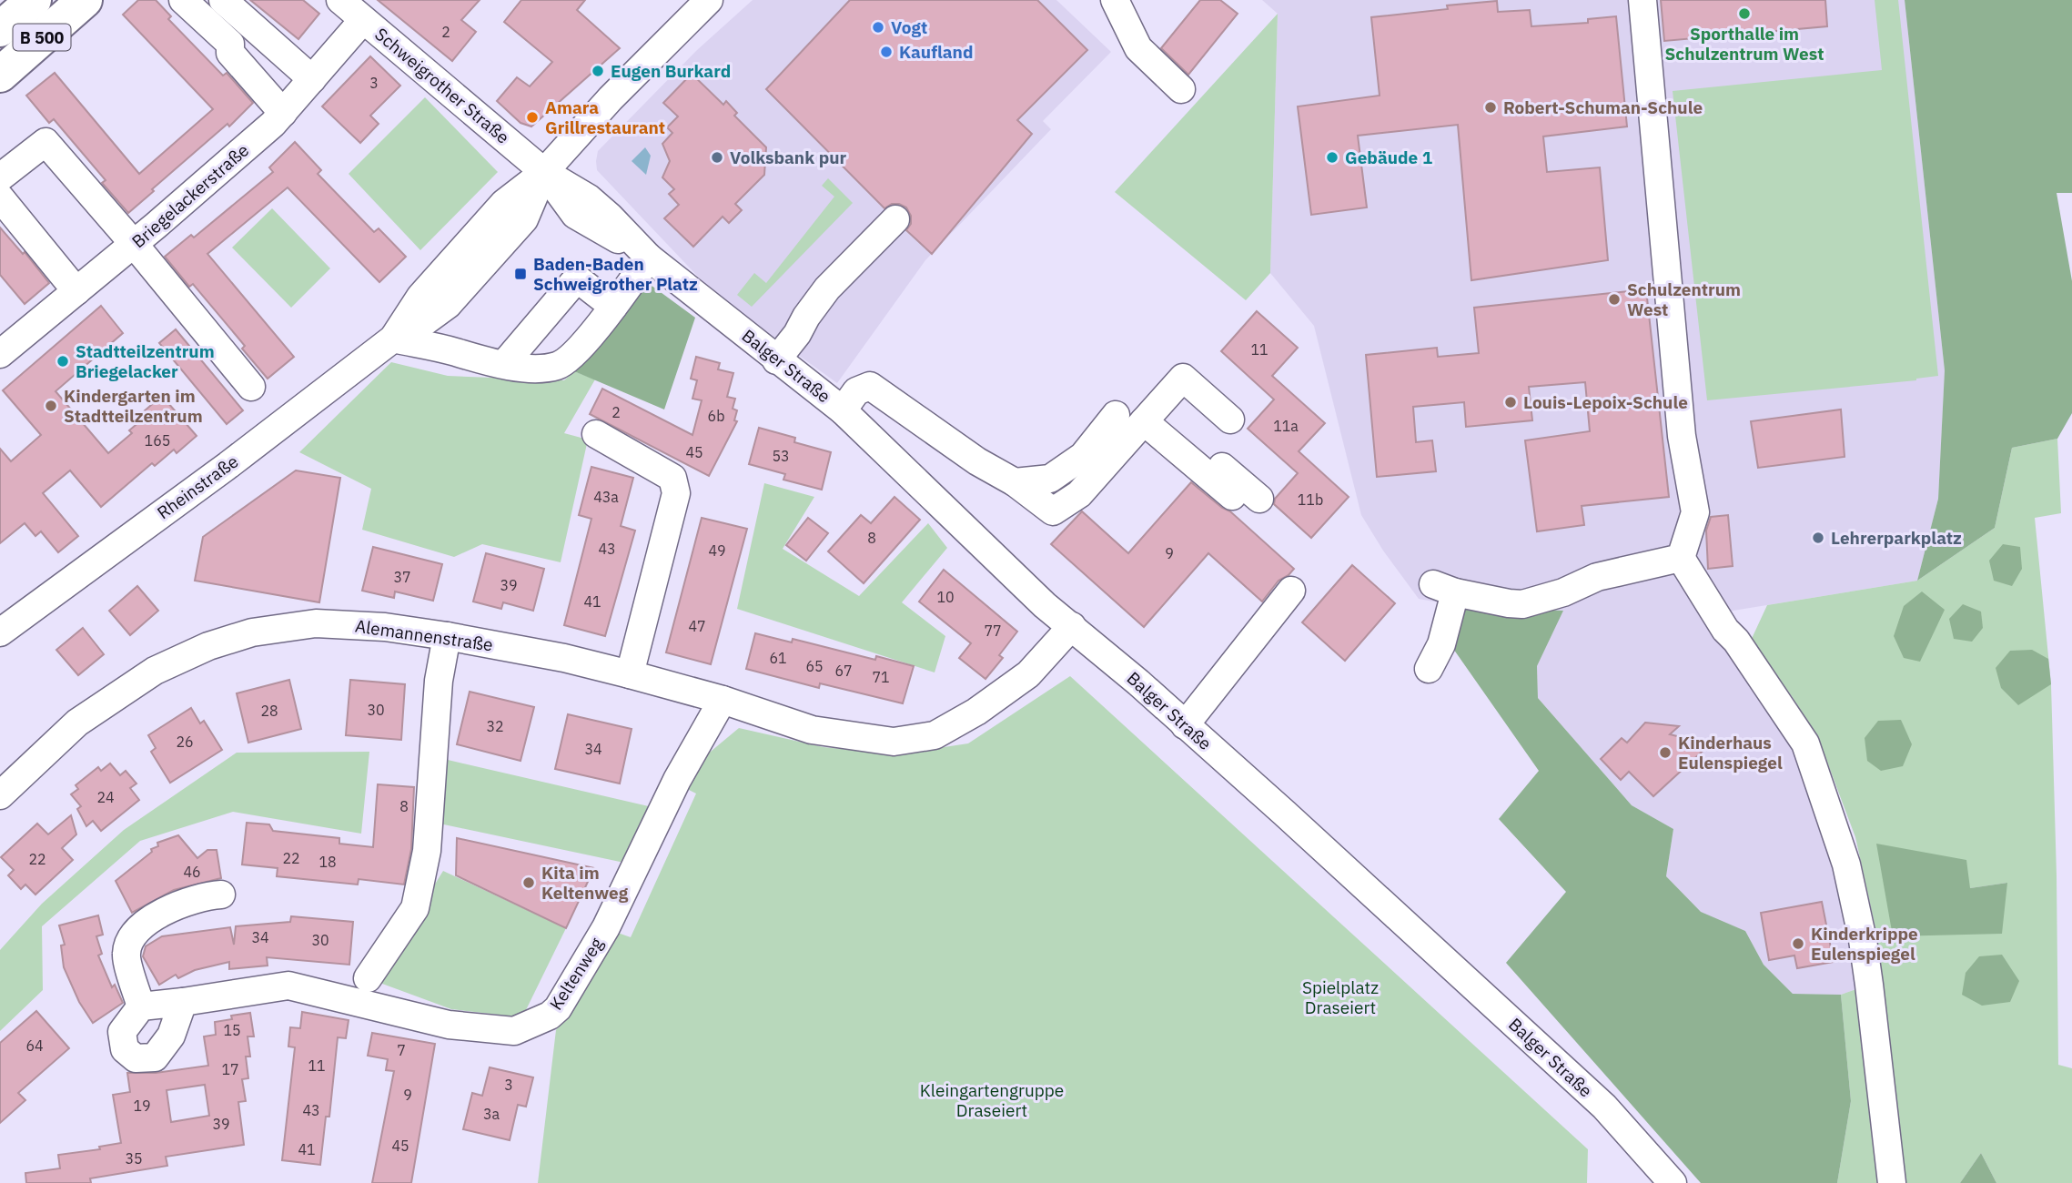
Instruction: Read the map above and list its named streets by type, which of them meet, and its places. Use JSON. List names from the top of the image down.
{
  "streets": {
    "main road": ["B 500"],
    "street": [
      "Schweigrother Straße",
      "Briegelackerstraße",
      "Balger Straße",
      "Rheinstraße",
      "Alemannenstraße",
      "Keltenweg"
    ]
  },
  "crossings": [
    ["Schweigrother Straße", "Briegelackerstraße"],
    ["Schweigrother Straße", "Balger Straße"],
    ["Schweigrother Straße", "Rheinstraße"],
    ["Balger Straße", "Rheinstraße"],
    ["Balger Straße", "Alemannenstraße"],
    ["Alemannenstraße", "Keltenweg"]
  ],
  "parks": ["Spielplatz Draseiert", "Kleingartengruppe Draseiert"],
  "places": {
    "other": [
      "Sporthalle im Schulzentrum West",
      "Vogt",
      "Kaufland",
      "Eugen Burkard",
      "Robert-Schuman-Schule",
      "Amara Grillrestaurant",
      "Volksbank pur",
      "Gebäude 1",
      "Schulzentrum West",
      "Stadtteilzentrum Briegelacker",
      "Louis-Lepoix-Schule",
      "Kindergarten im Stadtteilzentrum",
      "Lehrerparkplatz",
      "Kinderhaus Eulenspiegel",
      "Kita im Keltenweg",
      "Kinderkrippe Eulenspiegel"
    ],
    "transit": ["Baden-Baden Schweigrother Platz"]
  },
  "house_numbers": [
    "2",
    "3",
    "11",
    "2",
    "6b",
    "11a",
    "165",
    "45",
    "53",
    "43a",
    "11b",
    "8",
    "43",
    "49",
    "9",
    "37",
    "39",
    "10",
    "41",
    "47",
    "77",
    "61",
    "65",
    "67",
    "71",
    "30",
    "28",
    "32",
    "26",
    "34",
    "24",
    "8",
    "22",
    "22",
    "18",
    "46",
    "34",
    "30",
    "15",
    "64",
    "7",
    "11",
    "17",
    "3",
    "9",
    "19",
    "43",
    "3a",
    "39",
    "45",
    "41",
    "35"
  ]
}
